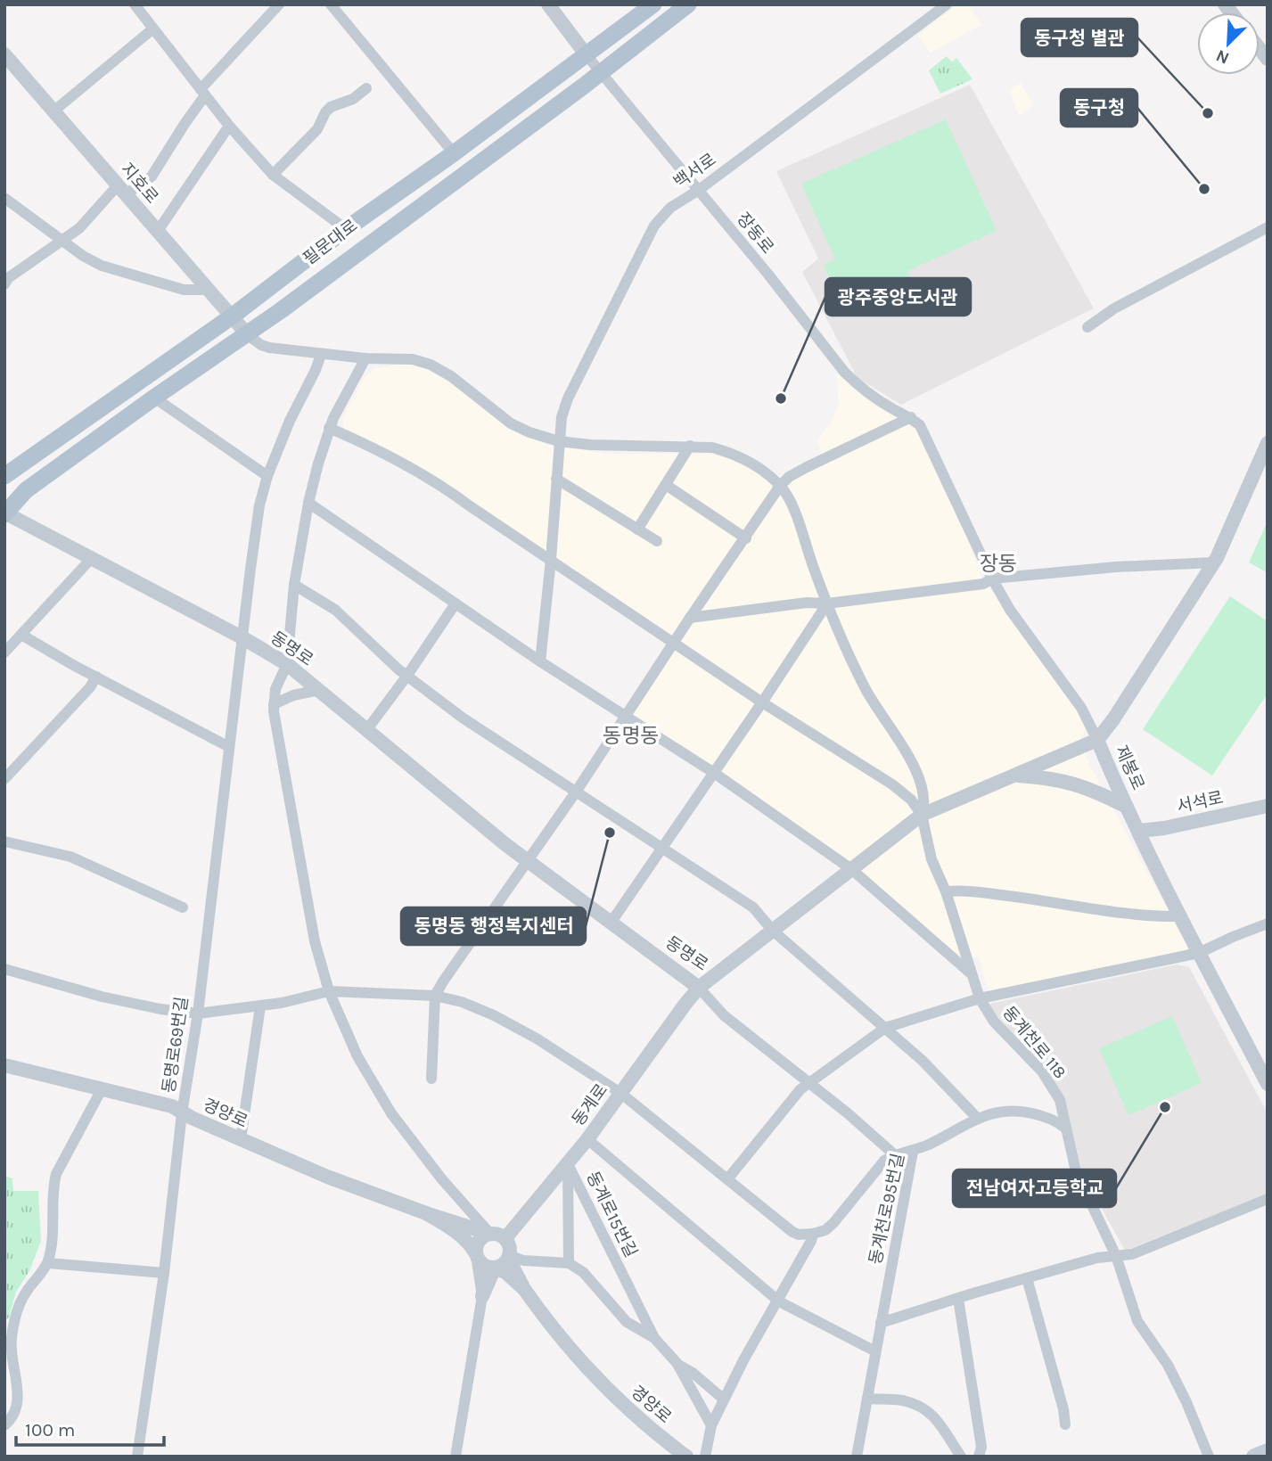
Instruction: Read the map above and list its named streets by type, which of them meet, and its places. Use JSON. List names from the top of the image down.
{
  "streets": {
    "main road": ["필문대로"],
    "street": [
      "백서로",
      "지호로",
      "장동로",
      "동명로",
      "제봉로",
      "서석로",
      "동계천로 118",
      "동명로69번길",
      "동계로",
      "경양로",
      "동계천로95번길",
      "동계로15번길"
    ]
  },
  "crossings": [
    ["백서로", "장동로"],
    ["지호로", "필문대로"],
    ["장동로", "필문대로"],
    ["장동로", "동명로"],
    ["장동로", "제봉로"],
    ["필문대로", "동명로"],
    ["동명로", "제봉로"],
    ["동명로", "동계천로 118"],
    ["동명로", "동명로69번길"],
    ["동명로", "동계로"],
    ["제봉로", "서석로"],
    ["동계천로 118", "동계천로95번길"],
    ["동명로69번길", "경양로"],
    ["동계로", "경양로"],
    ["동계로", "동계로15번길"]
  ],
  "districts": ["장동", "동명동"],
  "places": [
    "동구청 별관",
    "동구청",
    "광주중앙도서관",
    "동명동 행정복지센터",
    "전남여자고등학교"
  ],
  "scale_bar": "100 m",
  "north": "bottom left"
}
